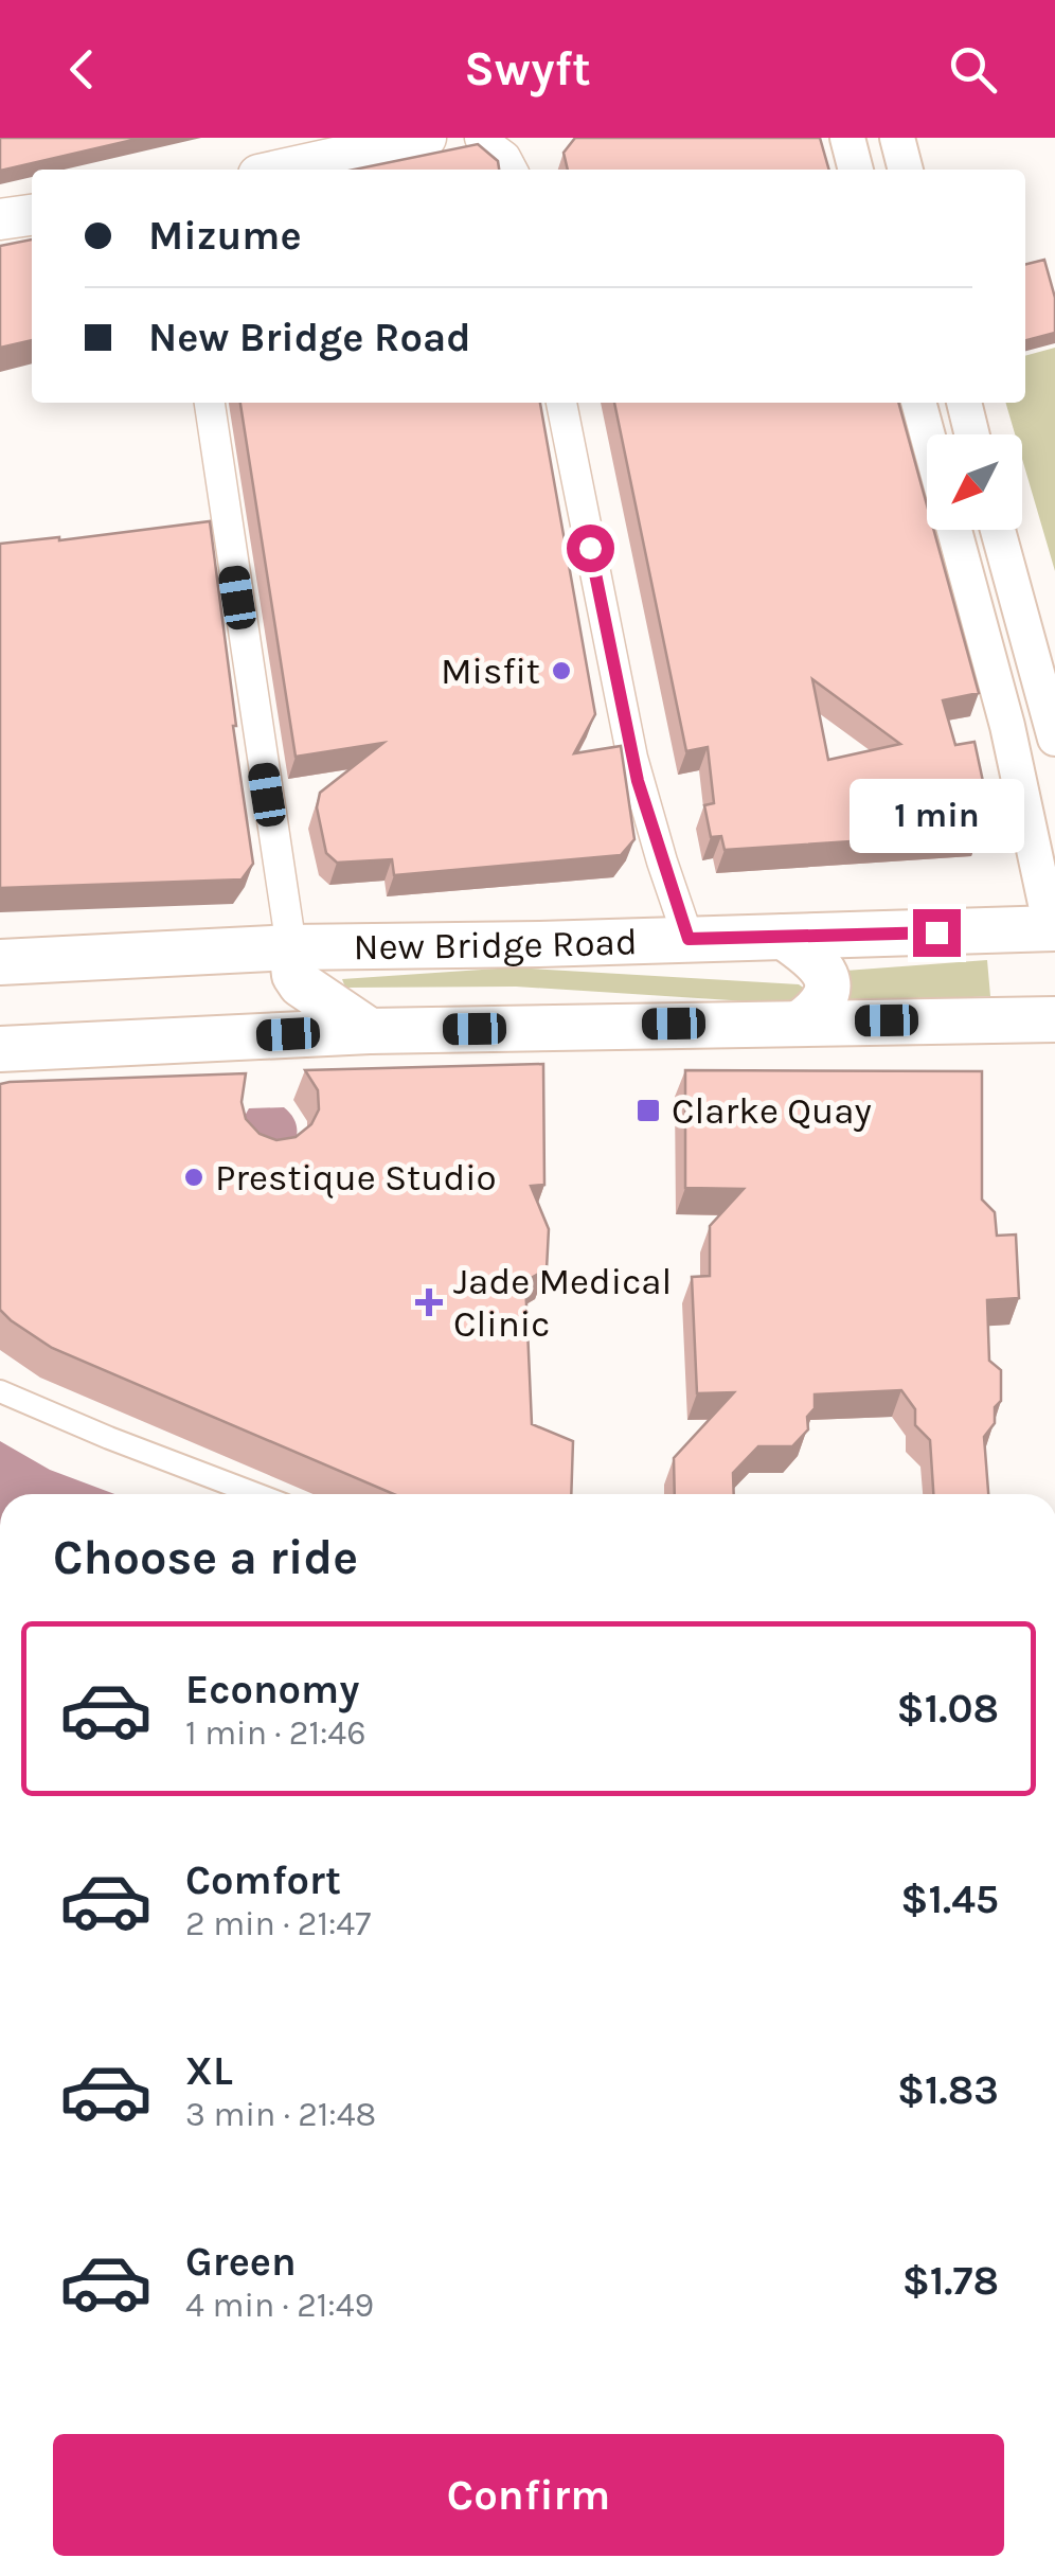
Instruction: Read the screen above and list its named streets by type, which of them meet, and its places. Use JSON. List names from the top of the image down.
{
  "streets": {
    "main road": ["New Bridge Road"]
  },
  "places": {
    "other": ["Misfit", "Prestique Studio"],
    "transit": ["Clarke Quay"],
    "health": ["Jade Medical Clinic"]
  },
  "north": "bottom left",
  "page": {
    "header": "Swyft",
    "banner": ["Mizume", "New Bridge Road"],
    "bubble": "1 min",
    "heading": "Choose a ride",
    "list": [
      {
        "name": "Economy",
        "note": "1 min · 21:46",
        "value": "$1.08"
      },
      {
        "name": "Comfort",
        "note": "2 min · 21:47",
        "value": "$1.45"
      },
      {
        "name": "XL",
        "note": "3 min · 21:48",
        "value": "$1.83"
      },
      {
        "name": "Green",
        "note": "4 min · 21:49",
        "value": "$1.78"
      }
    ],
    "buttons": "Confirm"
  }
}
